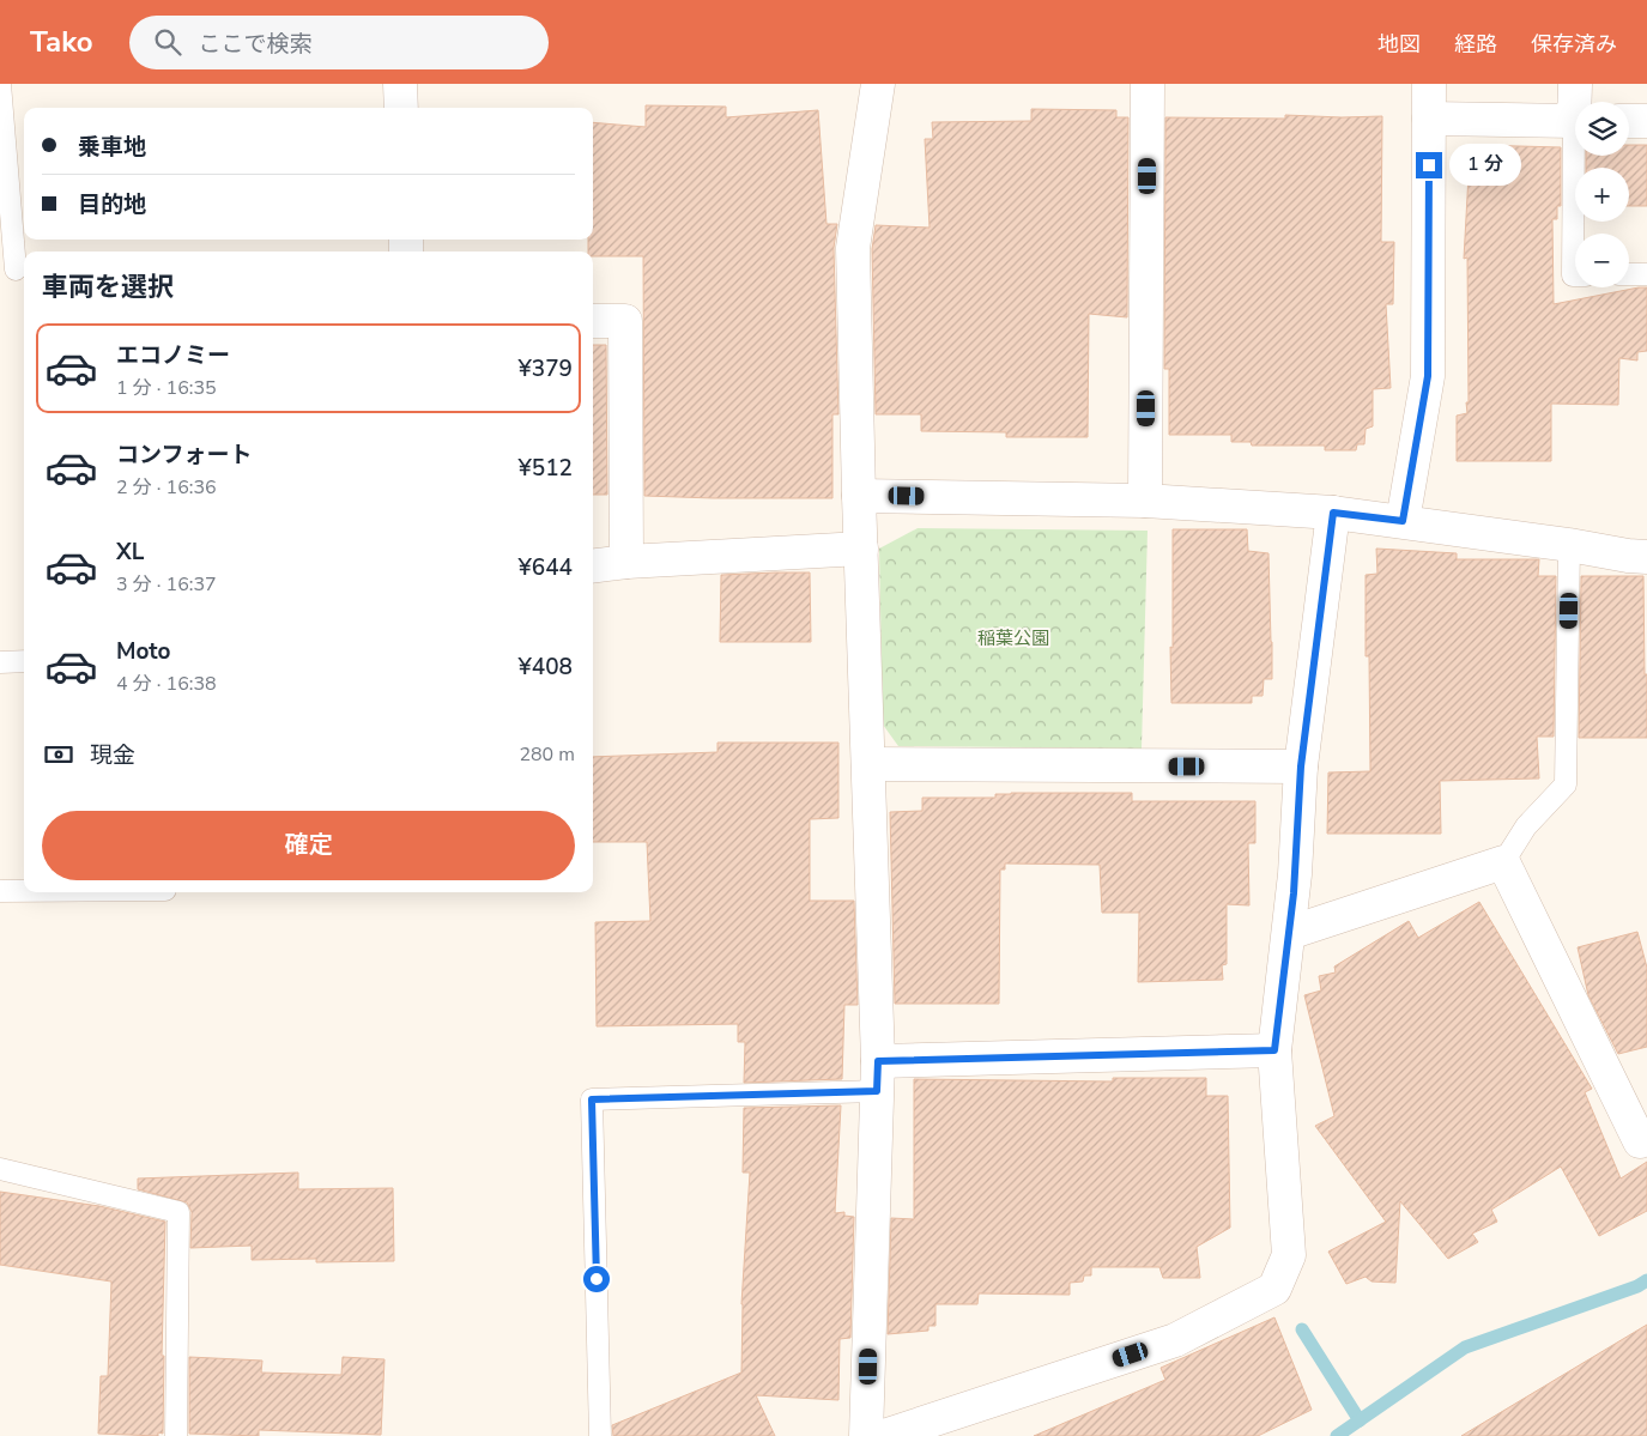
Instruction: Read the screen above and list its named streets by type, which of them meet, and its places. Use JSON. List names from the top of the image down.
{
  "parks": ["稲葉公園"],
  "page": {
    "header": "Tako",
    "search": "ここで検索",
    "nav": ["地図", "経路", "保存済み"],
    "map_buttons": ["+", "−"],
    "banner": ["乗車地", "目的地"],
    "bubble": "1 分",
    "heading": "車両を選択",
    "list": [
      {
        "name": "エコノミー",
        "note": "1 分 · 16:35",
        "value": "¥379"
      },
      {
        "name": "コンフォート",
        "note": "2 分 · 16:36",
        "value": "¥512"
      },
      {
        "name": "XL",
        "note": "3 分 · 16:37",
        "value": "¥644"
      },
      {
        "name": "Moto",
        "note": "4 分 · 16:38",
        "value": "¥408"
      }
    ],
    "pay": ["現金", "280 m"],
    "buttons": "確定"
  }
}
